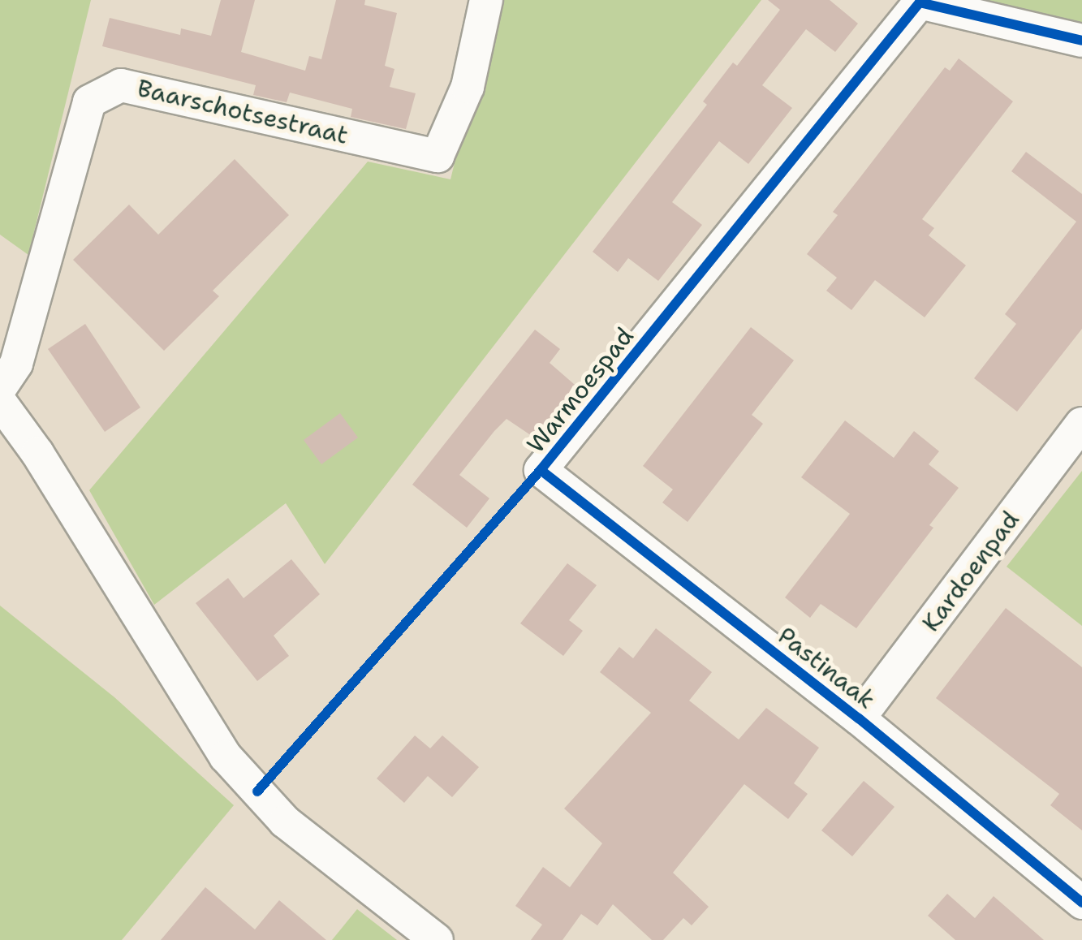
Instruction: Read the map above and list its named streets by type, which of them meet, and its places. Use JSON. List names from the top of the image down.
{
  "streets": {
    "street": [
      "Baarschotsestraat",
      "Warmoespad",
      "Kardoenpad",
      "Pastinaak"
    ]
  },
  "crossings": [
    ["Warmoespad", "Pastinaak"],
    ["Kardoenpad", "Pastinaak"]
  ]
}
